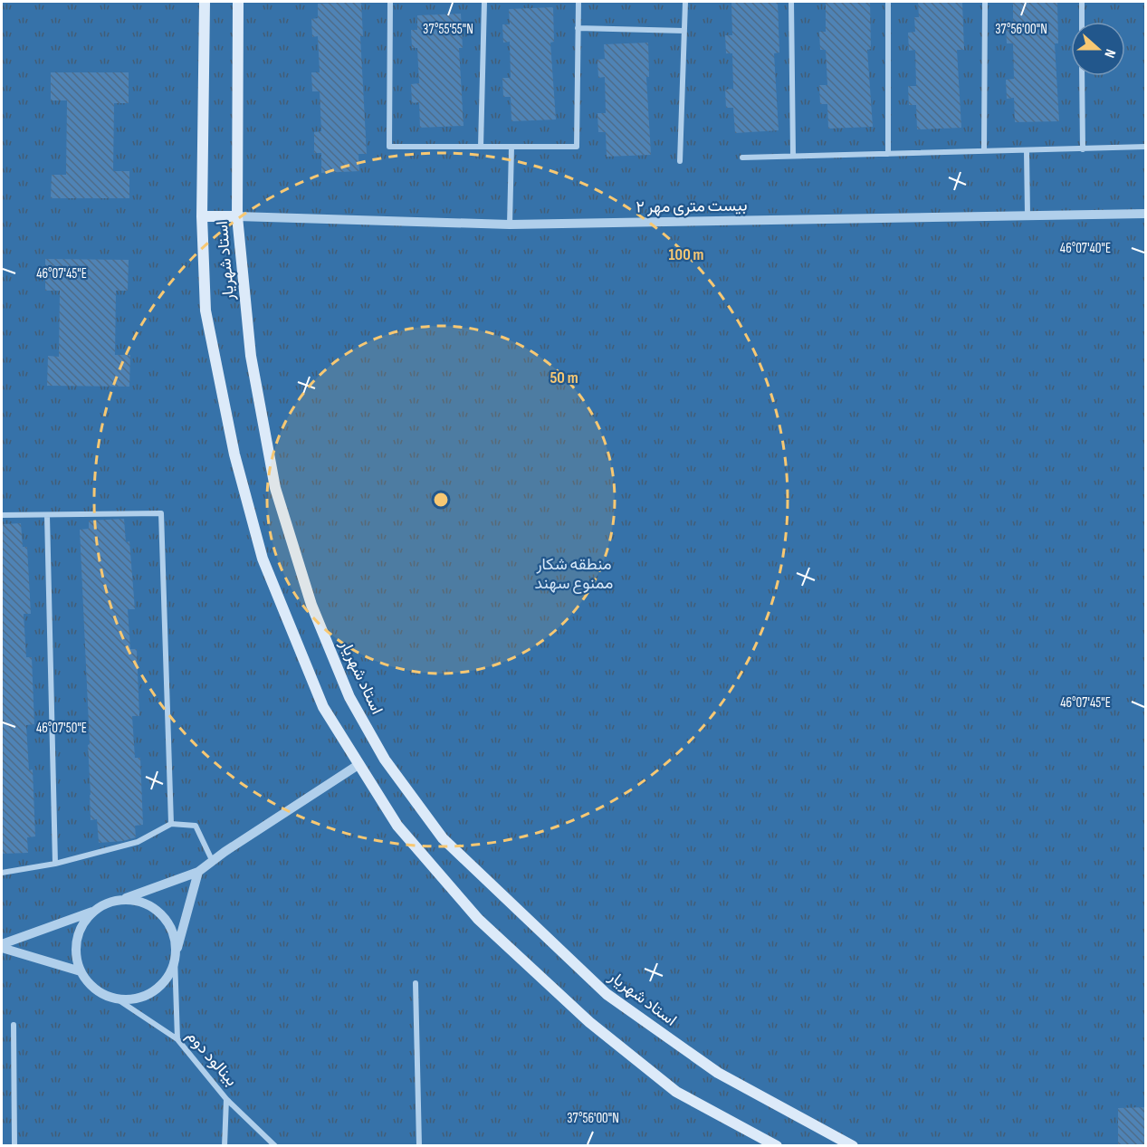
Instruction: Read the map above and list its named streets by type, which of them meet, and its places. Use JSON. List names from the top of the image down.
{
  "streets": {
    "main road": ["استاد شهریار"],
    "street": ["بیست متری مهر ۲", "بینالود دوم"]
  },
  "crossings": [
    ["بیست متری مهر ۲", "استاد شهریار"]
  ],
  "parks": ["منطقه شکار ممنوع سهند"],
  "north": "right",
  "coordinates": [
    "37°55'55\"N",
    "37°56'00\"N",
    "46°07'40\"E",
    "46°07'45\"E",
    "46°07'50\"E"
  ],
  "rings": ["100 m", "50 m"]
}
